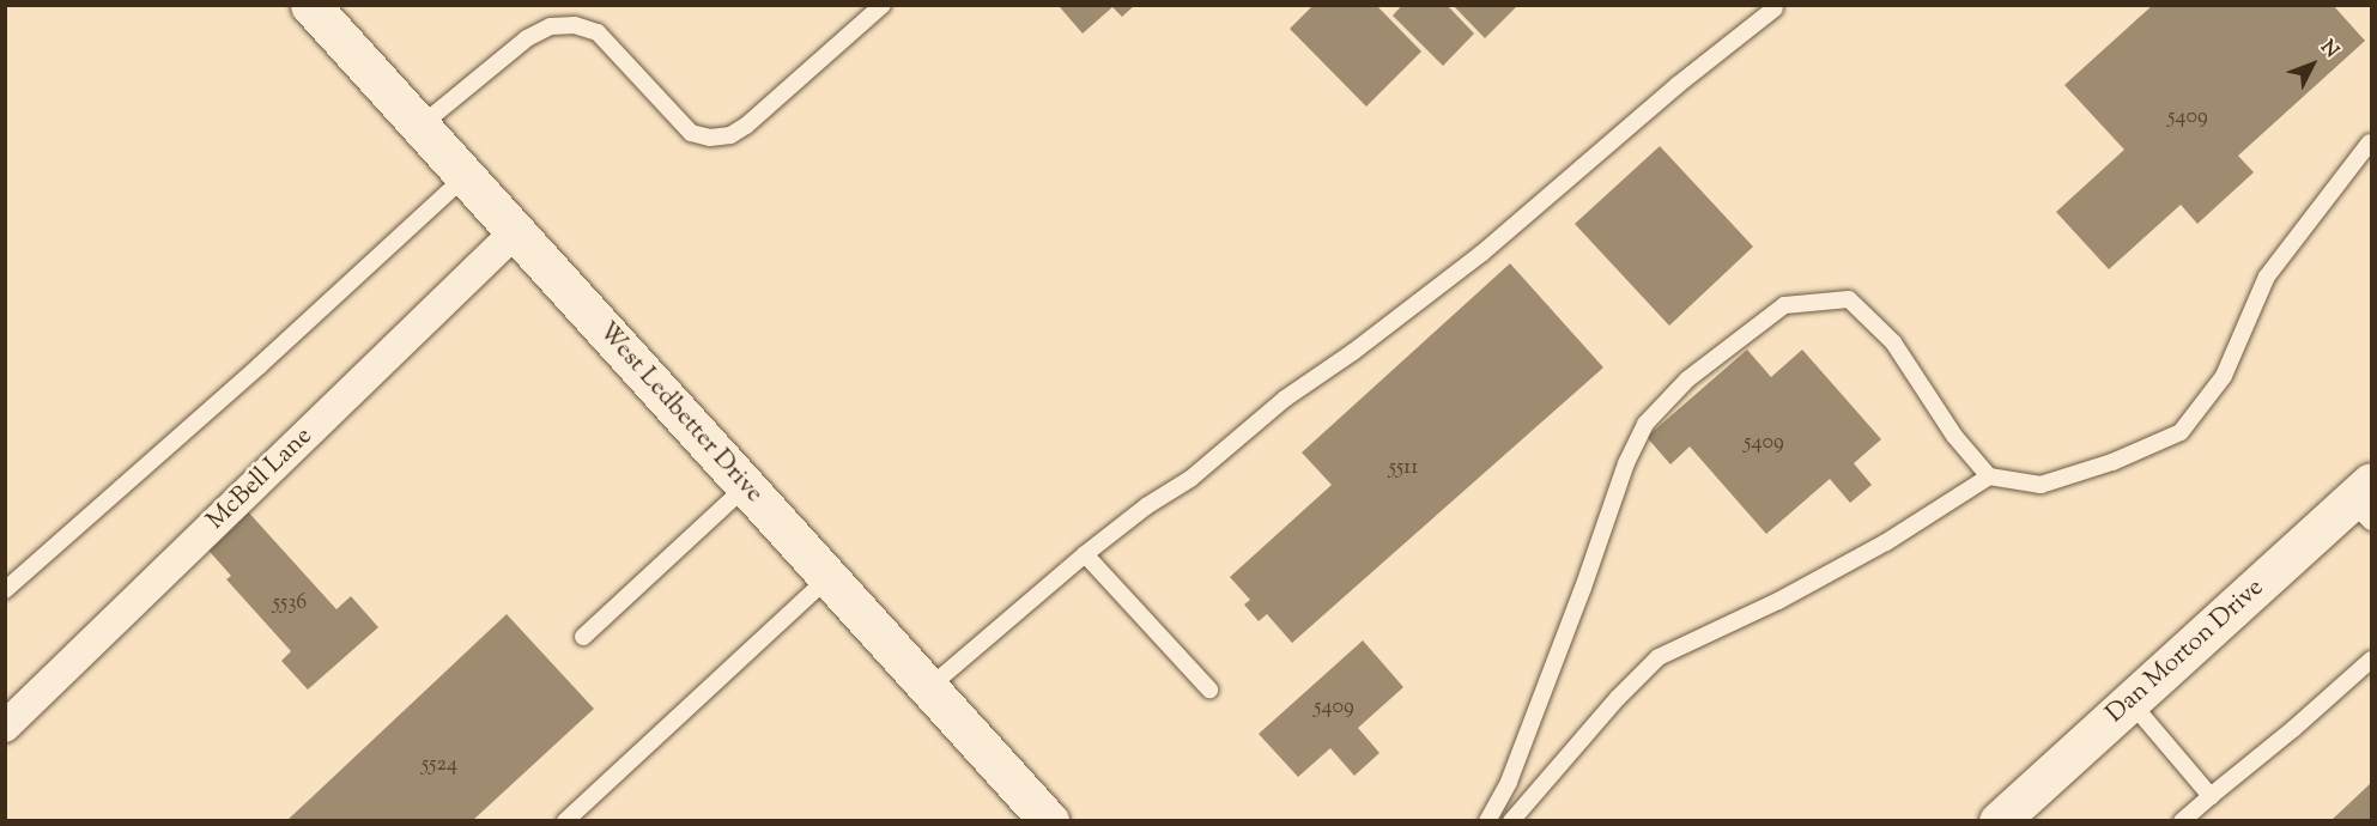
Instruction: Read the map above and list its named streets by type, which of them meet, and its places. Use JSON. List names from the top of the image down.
{
  "streets": {
    "street": ["West Ledbetter Drive", "McBell Lane", "Dan Morton Drive"]
  },
  "crossings": [
    ["West Ledbetter Drive", "McBell Lane"]
  ],
  "house_numbers": [
    "5409",
    "5409",
    "5511",
    "5536",
    "5409",
    "5524"
  ],
  "north": "top right"
}
